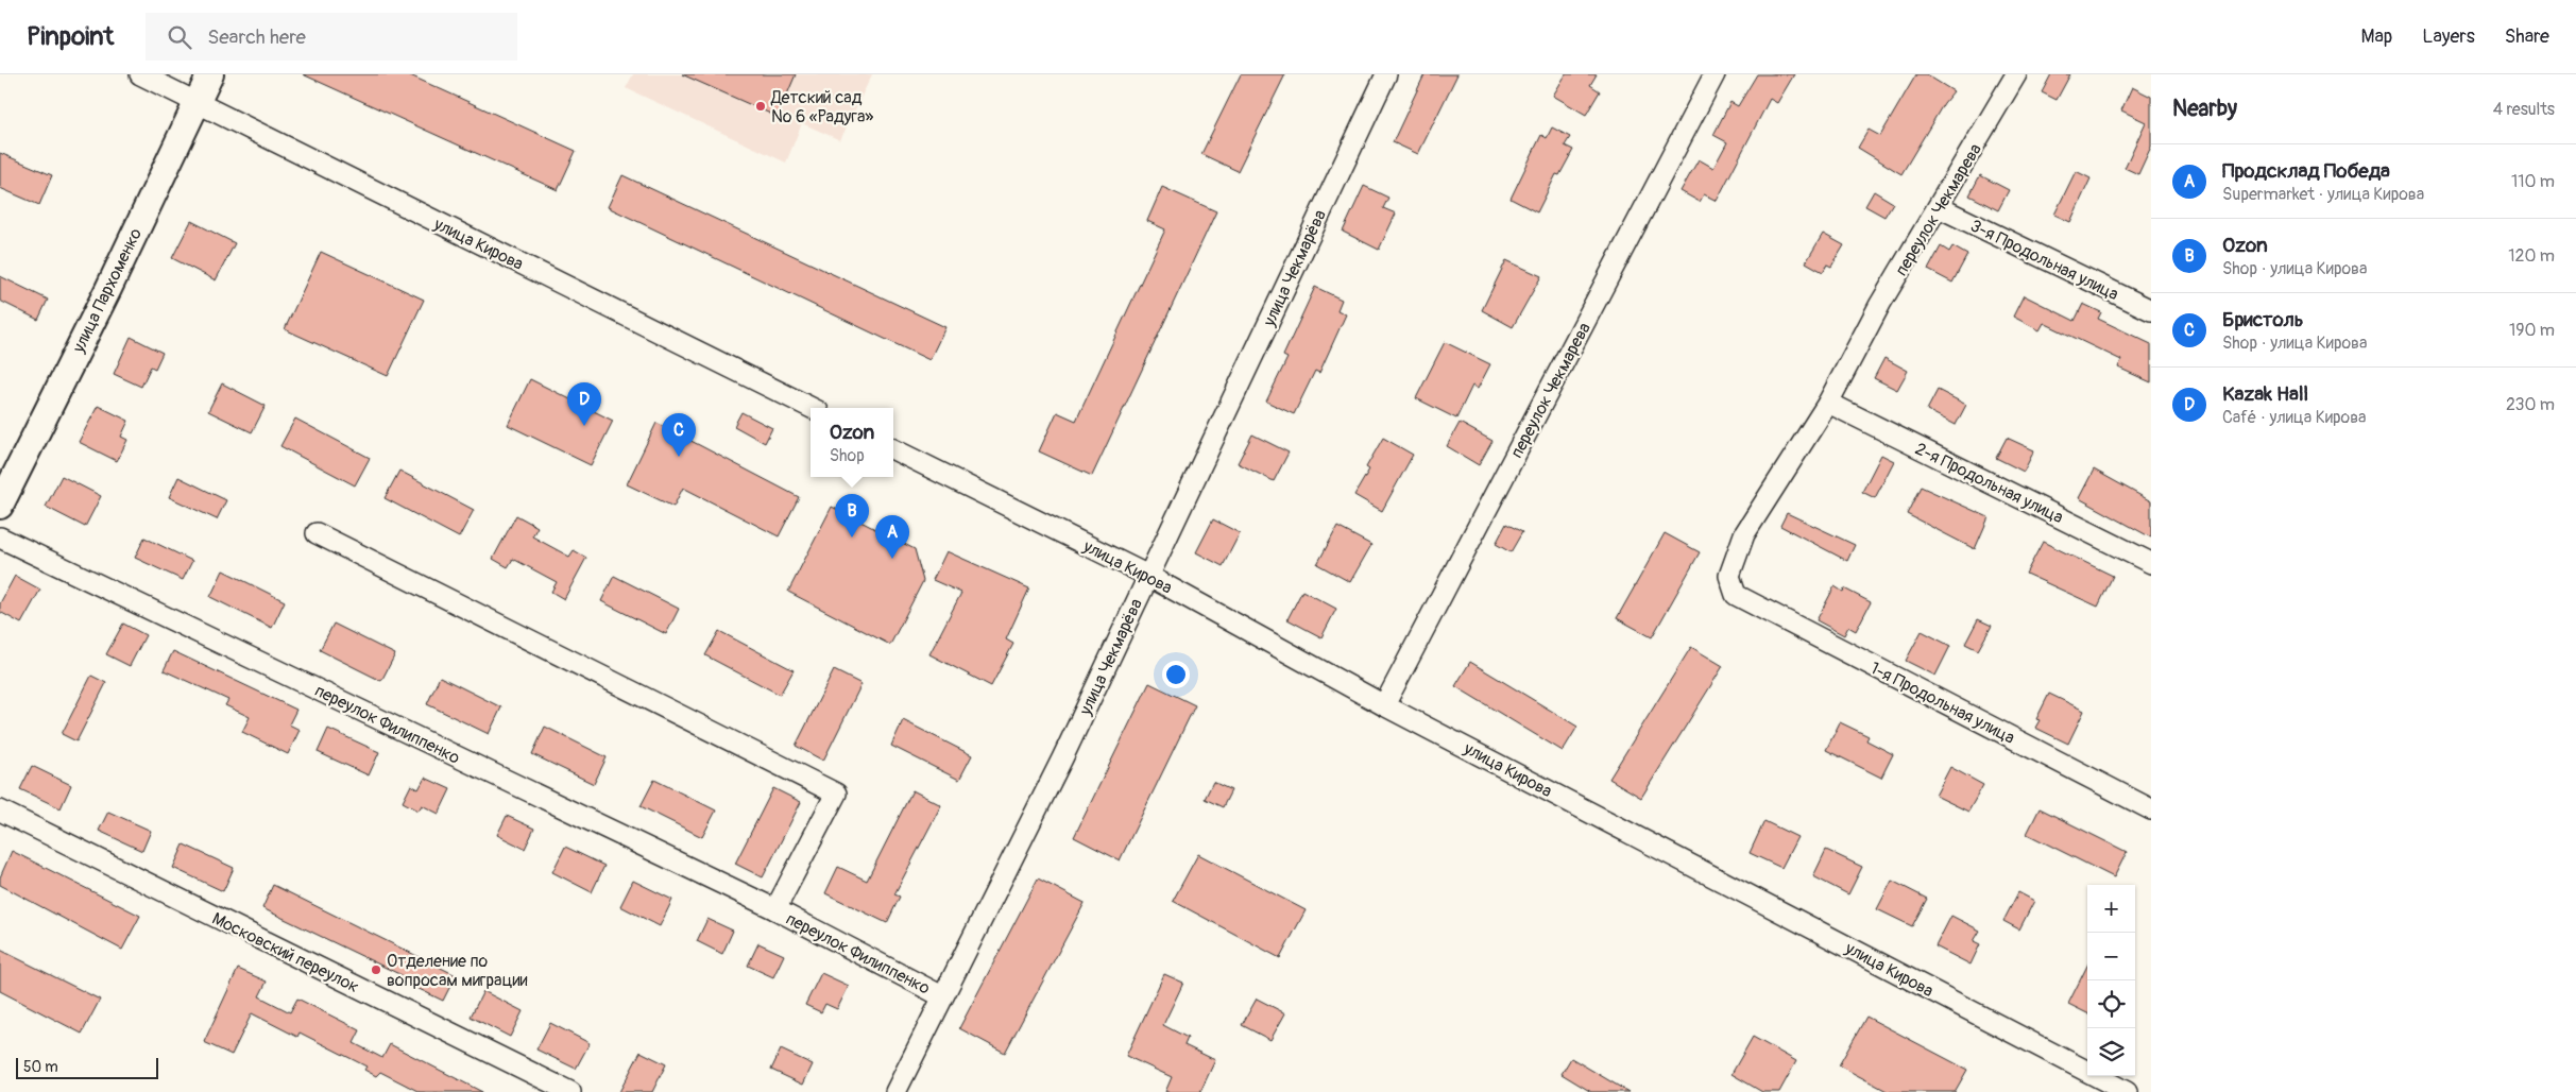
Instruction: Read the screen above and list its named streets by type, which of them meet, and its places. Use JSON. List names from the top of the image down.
{
  "streets": {
    "main road": ["улица Пархоменко"],
    "street": [
      "переулок Чекмарева",
      "улица Кирова",
      "3-я Продольная улица",
      "улица Чекмарёва",
      "2-я Продольная улица",
      "1-я Продольная улица",
      "переулок Филиппенко",
      "Московский переулок"
    ]
  },
  "crossings": [
    ["переулок Чекмарева", "улица Кирова"],
    ["переулок Чекмарева", "3-я Продольная улица"],
    ["переулок Чекмарева", "2-я Продольная улица"],
    ["переулок Чекмарева", "1-я Продольная улица"],
    ["улица Кирова", "улица Чекмарёва"],
    ["улица Кирова", "улица Пархоменко"],
    ["улица Чекмарёва", "переулок Филиппенко"]
  ],
  "places": ["Детский сад № 6 «Радуга»", "Отделение по вопросам миграции"],
  "scale_bar": "50 m",
  "page": {
    "header": "Pinpoint",
    "search": "Search here",
    "nav": ["Map", "Layers", "Share"],
    "heading": ["Nearby", "4 results"],
    "list": [
      {
        "mark": "A",
        "name": "Продсклад Победа",
        "note": "Supermarket · улица Кирова",
        "value": "110 m"
      },
      {
        "mark": "B",
        "name": "Ozon",
        "note": "Shop · улица Кирова",
        "value": "120 m"
      },
      {
        "mark": "C",
        "name": "Бристоль",
        "note": "Shop · улица Кирова",
        "value": "190 m"
      },
      {
        "mark": "D",
        "name": "Kazak Hall",
        "note": "Café · улица Кирова",
        "value": "230 m"
      }
    ],
    "pins": [
      "D",
      "C",
      "B",
      "A"
    ],
    "popup": ["Ozon", "Shop"],
    "map_buttons": ["+", "−"],
    "scale": "50 m"
  }
}
